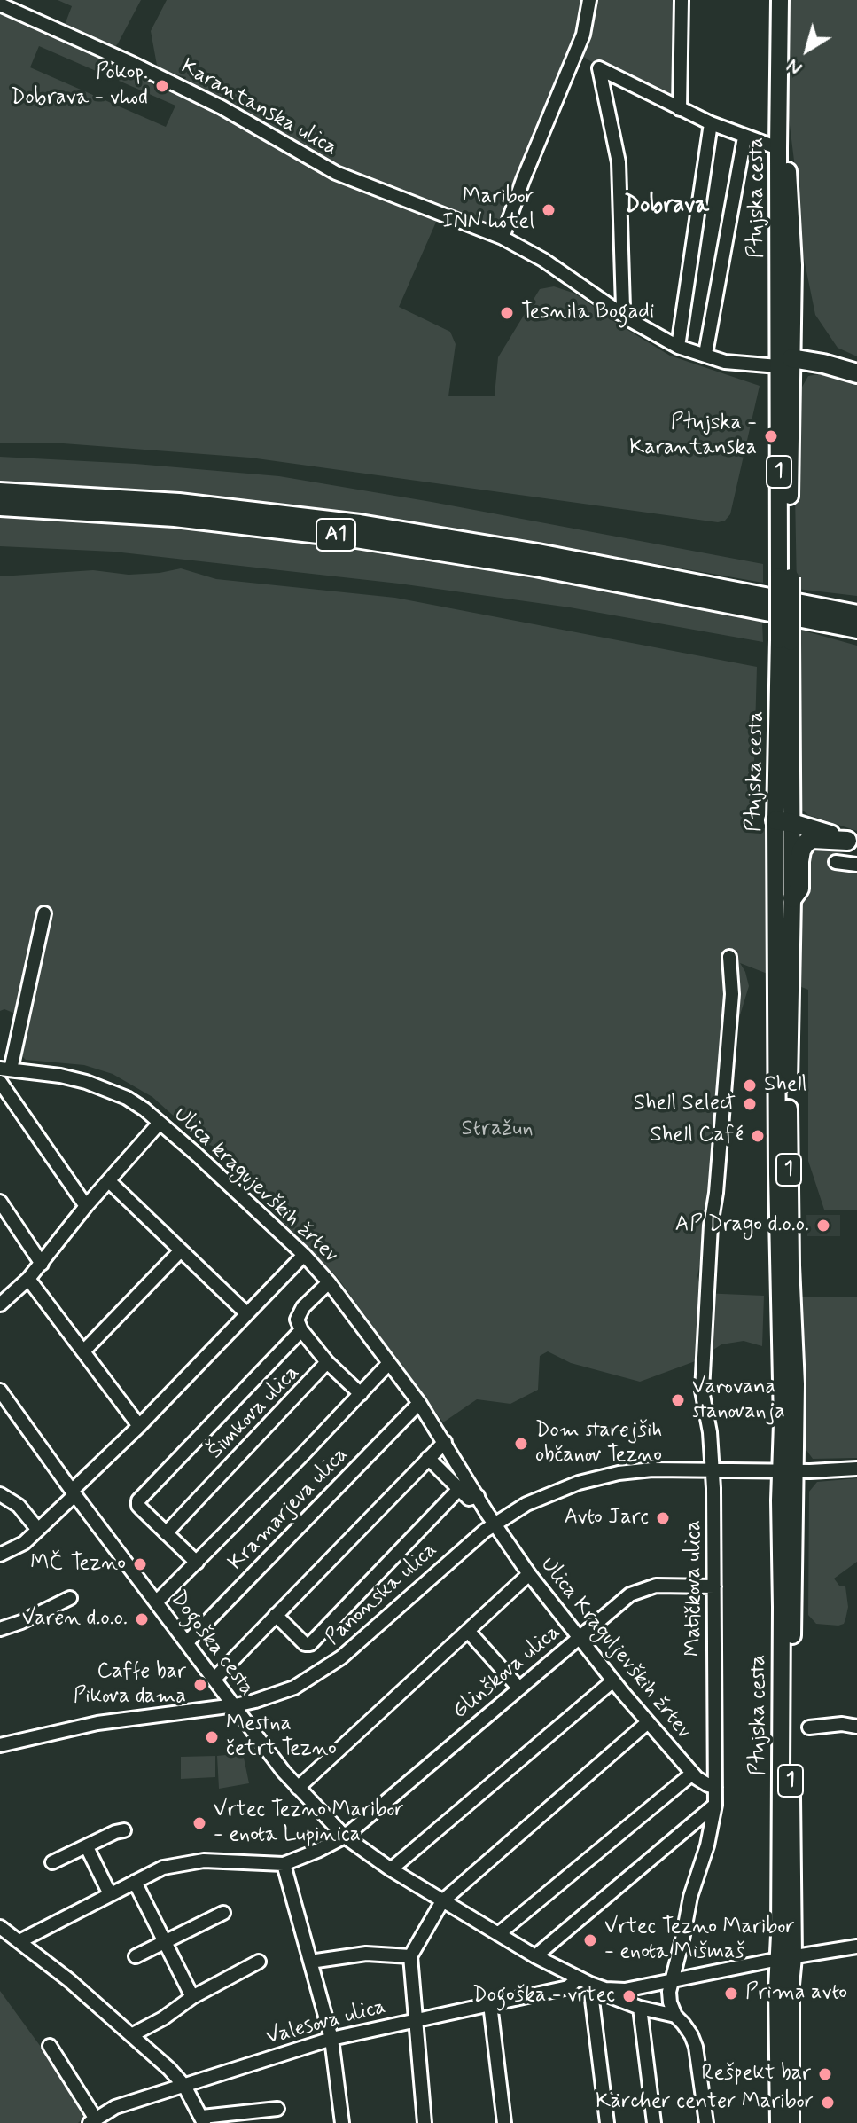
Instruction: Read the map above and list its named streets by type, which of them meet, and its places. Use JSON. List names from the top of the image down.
{
  "streets": {
    "highway": ["A1"],
    "main road": ["Ptujska cesta", "1"],
    "street": [
      "Karantanska ulica",
      "Ulica kragujevških žrtev",
      "Šimkova ulica",
      "Kramarjeva ulica",
      "Matičkova ulica",
      "Panonska ulica",
      "Dogoška cesta",
      "Ulica Kraguljevških žrtev",
      "Glinškova ulica",
      "Valesova ulica"
    ]
  },
  "crossings": [
    ["Karantanska ulica", "Ptujska cesta"],
    ["Ptujska cesta", "Panonska ulica"],
    ["Ptujska cesta", "Dogoška cesta"],
    ["Ulica kragujevških žrtev", "Kramarjeva ulica"],
    ["Ulica kragujevških žrtev", "Panonska ulica"],
    ["Ulica kragujevških žrtev", "Ulica Kraguljevških žrtev"],
    ["Kramarjeva ulica", "Dogoška cesta"],
    ["Matičkova ulica", "Panonska ulica"],
    ["Matičkova ulica", "Dogoška cesta"],
    ["Matičkova ulica", "Ulica Kraguljevških žrtev"],
    ["Matičkova ulica", "Glinškova ulica"],
    ["Panonska ulica", "Dogoška cesta"],
    ["Panonska ulica", "Ulica Kraguljevških žrtev"],
    ["Dogoška cesta", "Glinškova ulica"],
    ["Dogoška cesta", "Valesova ulica"],
    ["Ulica Kraguljevških žrtev", "Glinškova ulica"]
  ],
  "districts": ["Dobrava"],
  "parks": ["Stražun"],
  "places": [
    "Pokop. Dobrava - vhod",
    "Maribor INN hotel",
    "Tesnila Bogadi",
    "Ptujska - Karantanska",
    "Shell",
    "Shell Select",
    "Shell Café",
    "AP Drago d.o.o.",
    "Varovana stanovanja",
    "Dom starejših občanov Tezno",
    "Avto Jarc",
    "MČ Tezno",
    "Varen d.o.o.",
    "Caffe bar Pikova dama",
    "Mestna četrt Tezno",
    "Vrtec Tezno Maribor - enota Lupinica",
    "Vrtec Tezno Maribor - enota Mišmaš",
    "Prima avto",
    "Dogoška - vrtec",
    "Rešpekt bar",
    "Kärcher center Maribor"
  ],
  "north": "bottom left"
}
